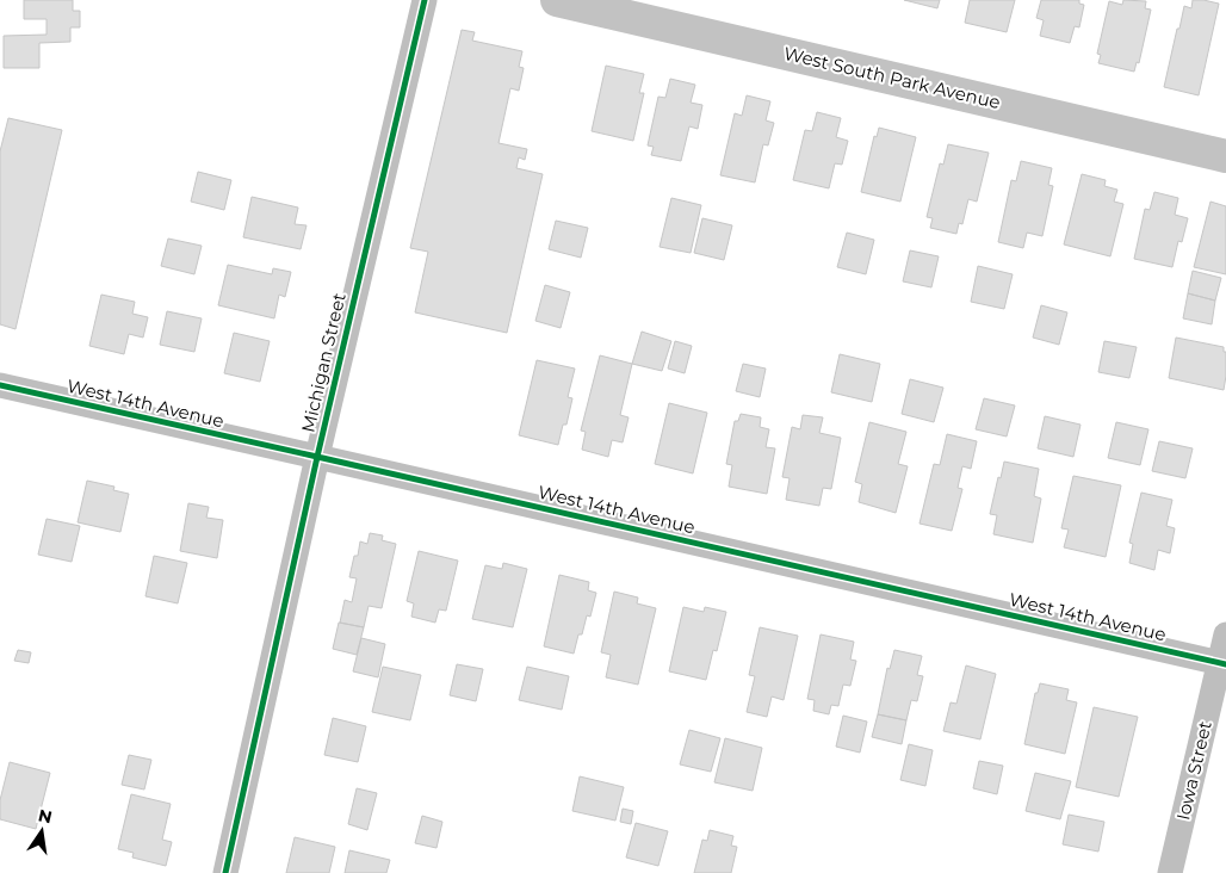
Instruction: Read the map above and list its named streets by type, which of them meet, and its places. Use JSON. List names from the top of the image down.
{
  "streets": {
    "main road": ["West South Park Avenue"],
    "street": ["Michigan Street", "West 14th Avenue", "Iowa Street"]
  },
  "crossings": [
    ["Michigan Street", "West 14th Avenue"],
    ["West 14th Avenue", "Iowa Street"]
  ],
  "north": "top"
}
